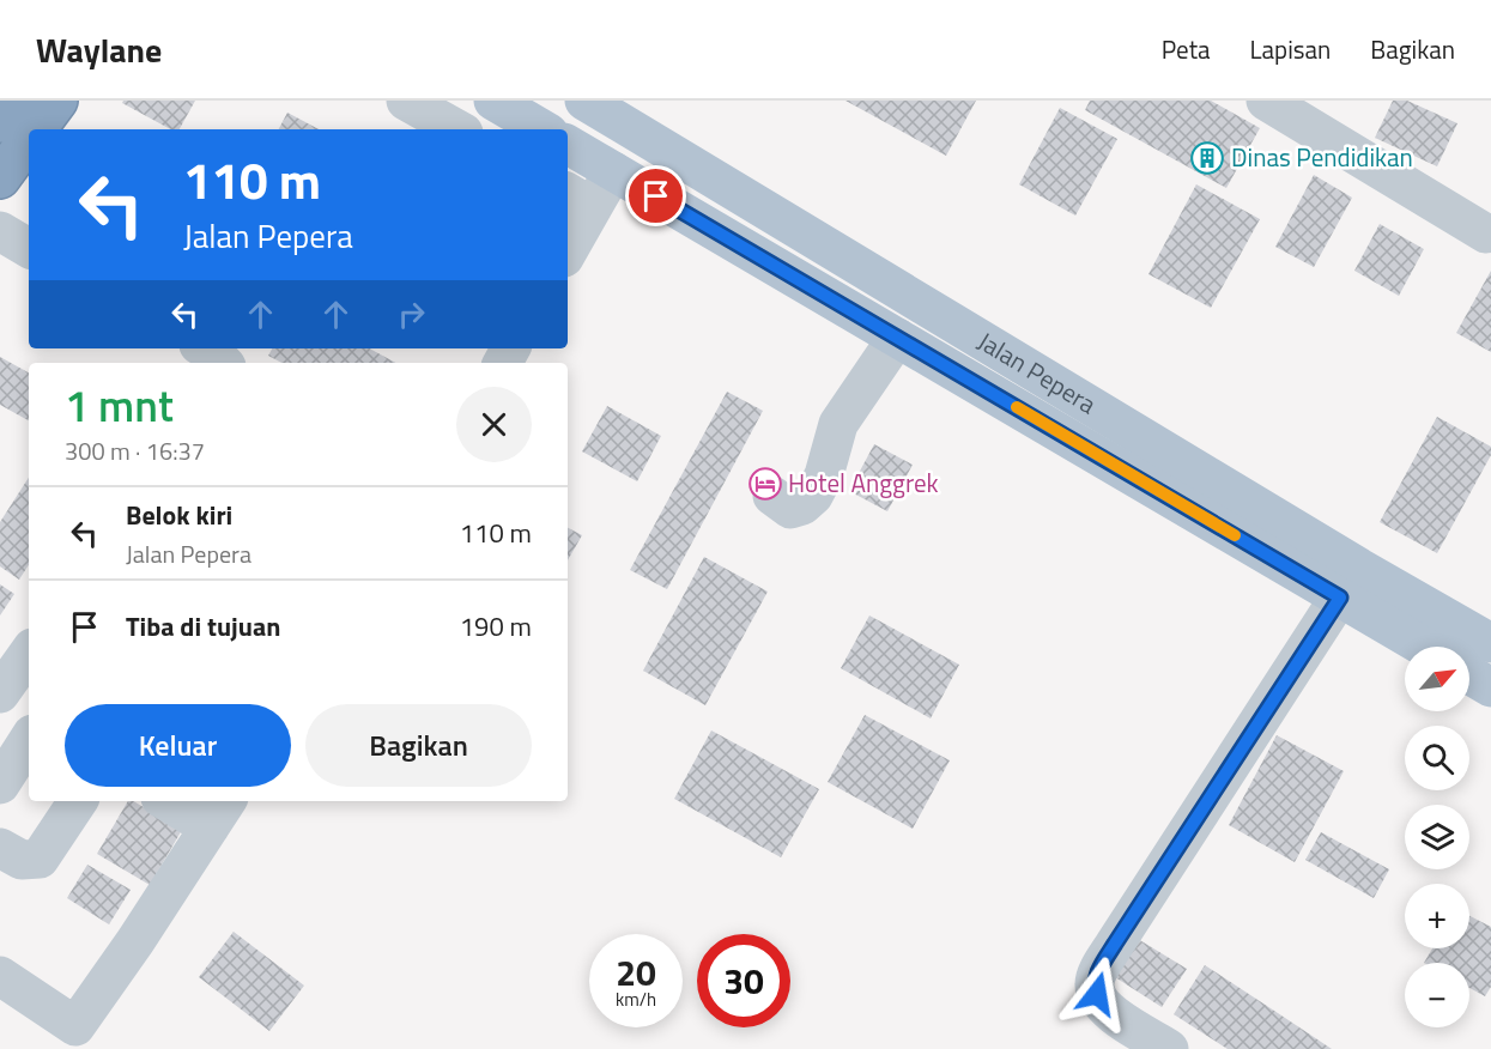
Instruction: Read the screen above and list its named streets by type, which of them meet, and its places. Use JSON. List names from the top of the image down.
{
  "streets": {
    "main road": ["Jalan Pepera"]
  },
  "places": {
    "building": ["Dinas Pendidikan"],
    "hotel": ["Hotel Anggrek"]
  },
  "north": "top right",
  "page": {
    "header": "Waylane",
    "nav": ["Peta", "Lapisan", "Bagikan"],
    "turn": ["110 m", "Jalan Pepera"],
    "heading": ["1 mnt", "300 m · 16:37"],
    "list": [
      {
        "name": "Belok kiri",
        "note": "Jalan Pepera",
        "value": "110 m"
      },
      {
        "name": "Tiba di tujuan",
        "value": "190 m"
      }
    ],
    "map_buttons": ["+", "−"],
    "buttons": ["Keluar", "Bagikan"],
    "speed": "20 km/h",
    "limit": "30"
  }
}
